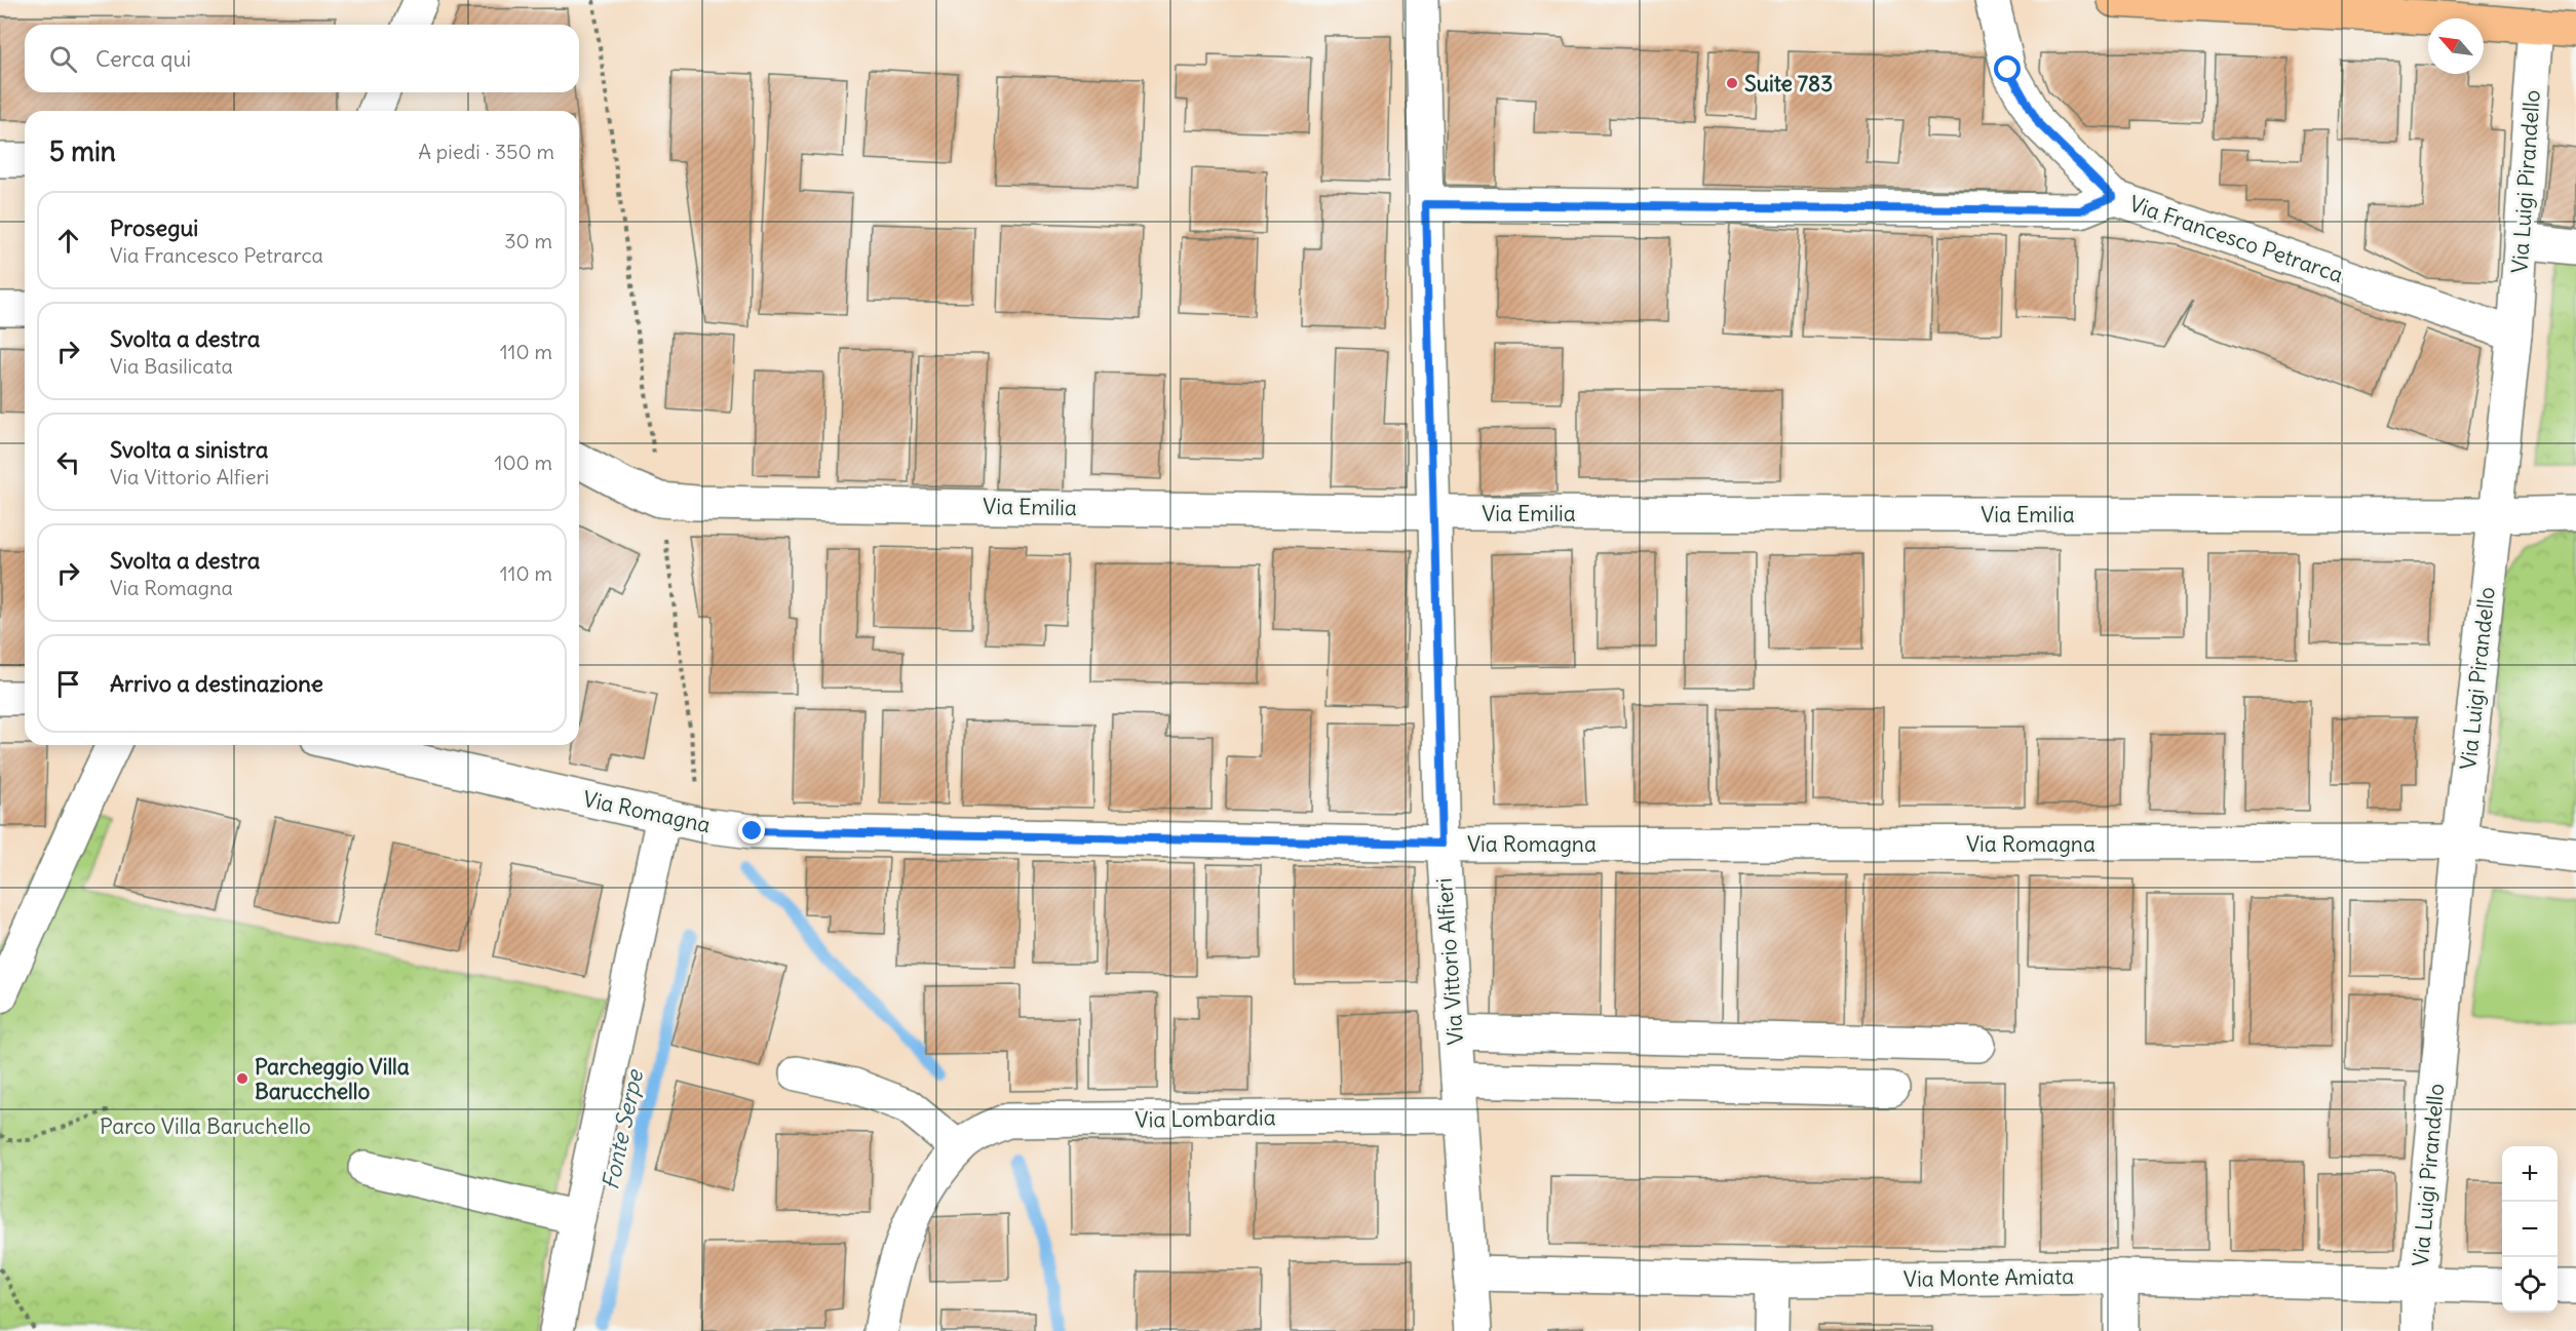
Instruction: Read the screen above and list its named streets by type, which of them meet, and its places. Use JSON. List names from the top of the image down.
{
  "streets": {
    "street": [
      "Via Luigi Pirandello",
      "Via Francesco Petrarca",
      "Via Emilia",
      "Via Romagna",
      "Via Vittorio Alfieri",
      "Via Lombardia",
      "Via Monte Amiata"
    ]
  },
  "crossings": [
    ["Via Luigi Pirandello", "Via Francesco Petrarca"],
    ["Via Luigi Pirandello", "Via Emilia"],
    ["Via Luigi Pirandello", "Via Romagna"],
    ["Via Luigi Pirandello", "Via Monte Amiata"],
    ["Via Emilia", "Via Vittorio Alfieri"],
    ["Via Romagna", "Via Vittorio Alfieri"],
    ["Via Vittorio Alfieri", "Via Lombardia"],
    ["Via Vittorio Alfieri", "Via Monte Amiata"]
  ],
  "water": ["Fonte Serpe"],
  "parks": ["Parco Villa Baruchello"],
  "places": ["Suite 783", "Parcheggio Villa Barucchello"],
  "north": "top left",
  "page": {
    "search": "Cerca qui",
    "heading": ["5 min", "A piedi · 350 m"],
    "list": [
      ["Prosegui", "Via Francesco Petrarca", "30 m"],
      ["Svolta a destra", "Via Basilicata", "110 m"],
      ["Svolta a sinistra", "Via Vittorio Alfieri", "100 m"],
      ["Svolta a destra", "Via Romagna", "110 m"],
      "Arrivo a destinazione"
    ],
    "map_buttons": ["+", "−"]
  }
}
